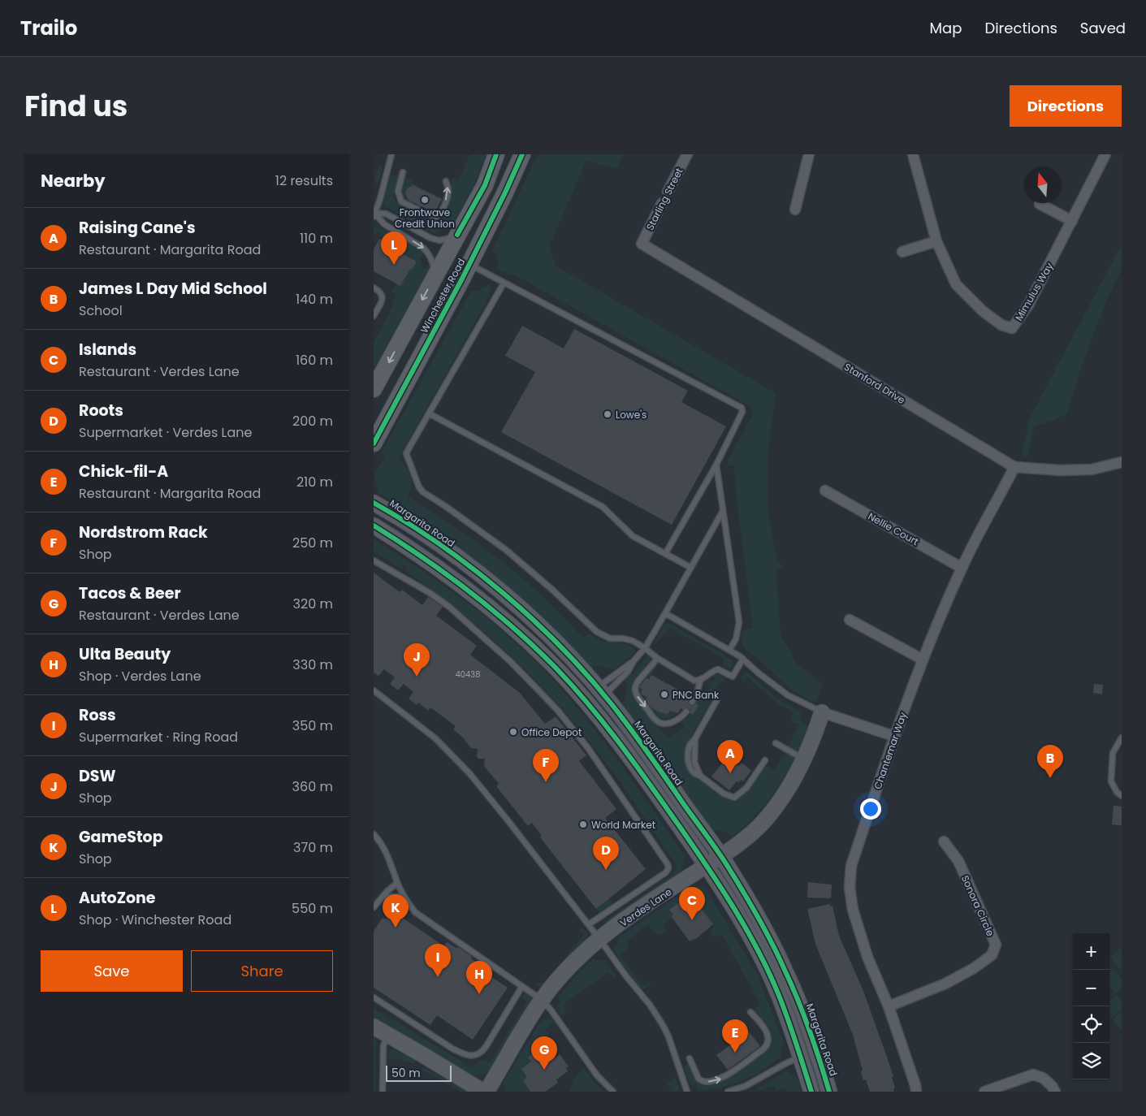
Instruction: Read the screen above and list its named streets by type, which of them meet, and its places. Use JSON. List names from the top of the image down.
{
  "streets": {
    "main road": ["Winchester Road", "Margarita Road", "Verdes Lane"],
    "street": [
      "Starling Street",
      "Mimulus Way",
      "Stanford Drive",
      "Nellie Court",
      "Chantemar Way",
      "Sonora Circle"
    ]
  },
  "crossings": [
    ["Starling Street", "Stanford Drive"],
    ["Stanford Drive", "Chantemar Way"],
    ["Margarita Road", "Verdes Lane"],
    ["Nellie Court", "Chantemar Way"],
    ["Chantemar Way", "Sonora Circle"]
  ],
  "places": [
    "Frontwave Credit Union",
    "Lowe's",
    "PNC Bank",
    "Office Depot",
    "World Market"
  ],
  "house_numbers": ["40438"],
  "scale_bar": "50 m",
  "north": "top",
  "page": {
    "header": "Trailo",
    "nav": ["Map", "Directions", "Saved"],
    "title": "Find us",
    "buttons": [
      "Directions",
      ["Save", "Share"]
    ],
    "heading": ["Nearby", "12 results"],
    "list": [
      {
        "mark": "A",
        "name": "Raising Cane's",
        "note": "Restaurant · Margarita Road",
        "value": "110 m"
      },
      {
        "mark": "B",
        "name": "James L Day Mid School",
        "note": "School",
        "value": "140 m"
      },
      {
        "mark": "C",
        "name": "Islands",
        "note": "Restaurant · Verdes Lane",
        "value": "160 m"
      },
      {
        "mark": "D",
        "name": "Roots",
        "note": "Supermarket · Verdes Lane",
        "value": "200 m"
      },
      {
        "mark": "E",
        "name": "Chick-fil-A",
        "note": "Restaurant · Margarita Road",
        "value": "210 m"
      },
      {
        "mark": "F",
        "name": "Nordstrom Rack",
        "note": "Shop",
        "value": "250 m"
      },
      {
        "mark": "G",
        "name": "Tacos & Beer",
        "note": "Restaurant · Verdes Lane",
        "value": "320 m"
      },
      {
        "mark": "H",
        "name": "Ulta Beauty",
        "note": "Shop · Verdes Lane",
        "value": "330 m"
      },
      {
        "mark": "I",
        "name": "Ross",
        "note": "Supermarket · Ring Road",
        "value": "350 m"
      },
      {
        "mark": "J",
        "name": "DSW",
        "note": "Shop",
        "value": "360 m"
      },
      {
        "mark": "K",
        "name": "GameStop",
        "note": "Shop",
        "value": "370 m"
      },
      {
        "mark": "L",
        "name": "AutoZone",
        "note": "Shop · Winchester Road",
        "value": "550 m"
      }
    ],
    "pins": [
      "L",
      "J",
      "A",
      "B",
      "F",
      "D",
      "C",
      "K",
      "I",
      "H",
      "E",
      "G"
    ],
    "map_buttons": ["+", "−"],
    "scale": "50 m"
  }
}
